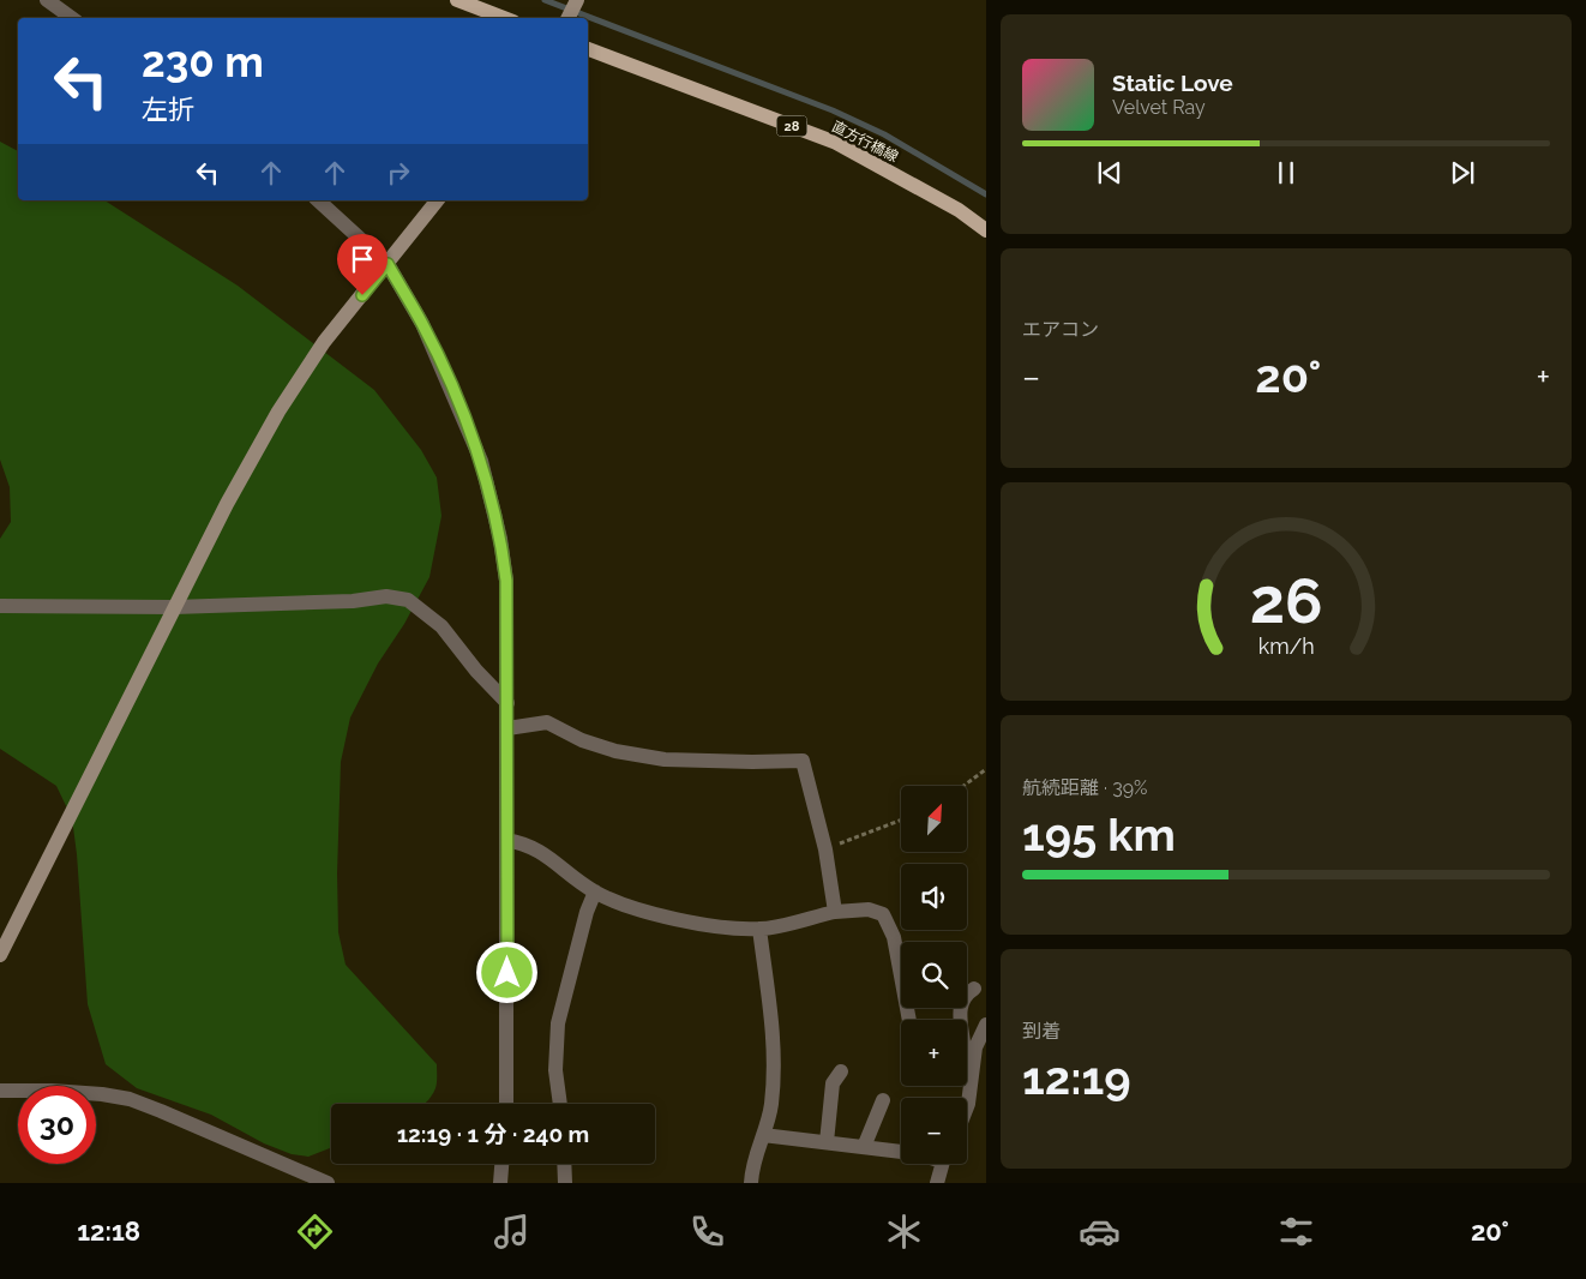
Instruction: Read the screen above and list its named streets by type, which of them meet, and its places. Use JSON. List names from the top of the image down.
{
  "streets": {
    "main road": ["28", "直方行橋線"]
  },
  "north": "top right",
  "page": {
    "turn": ["230 m", "左折"],
    "song": ["Static Love", "Velvet Ray"],
    "tile": [
      "エアコン",
      ["航続距離 · 39%", "195 km"],
      ["到着", "12:19"]
    ],
    "heat": ["−", "20°", "+"],
    "map_buttons": ["+", "−"],
    "limit": "30",
    "trip": "12:19 · 1 分 · 240 m",
    "tabs": ["12:18", "20°"],
    "gauge": ["26", "km/h"]
  }
}
